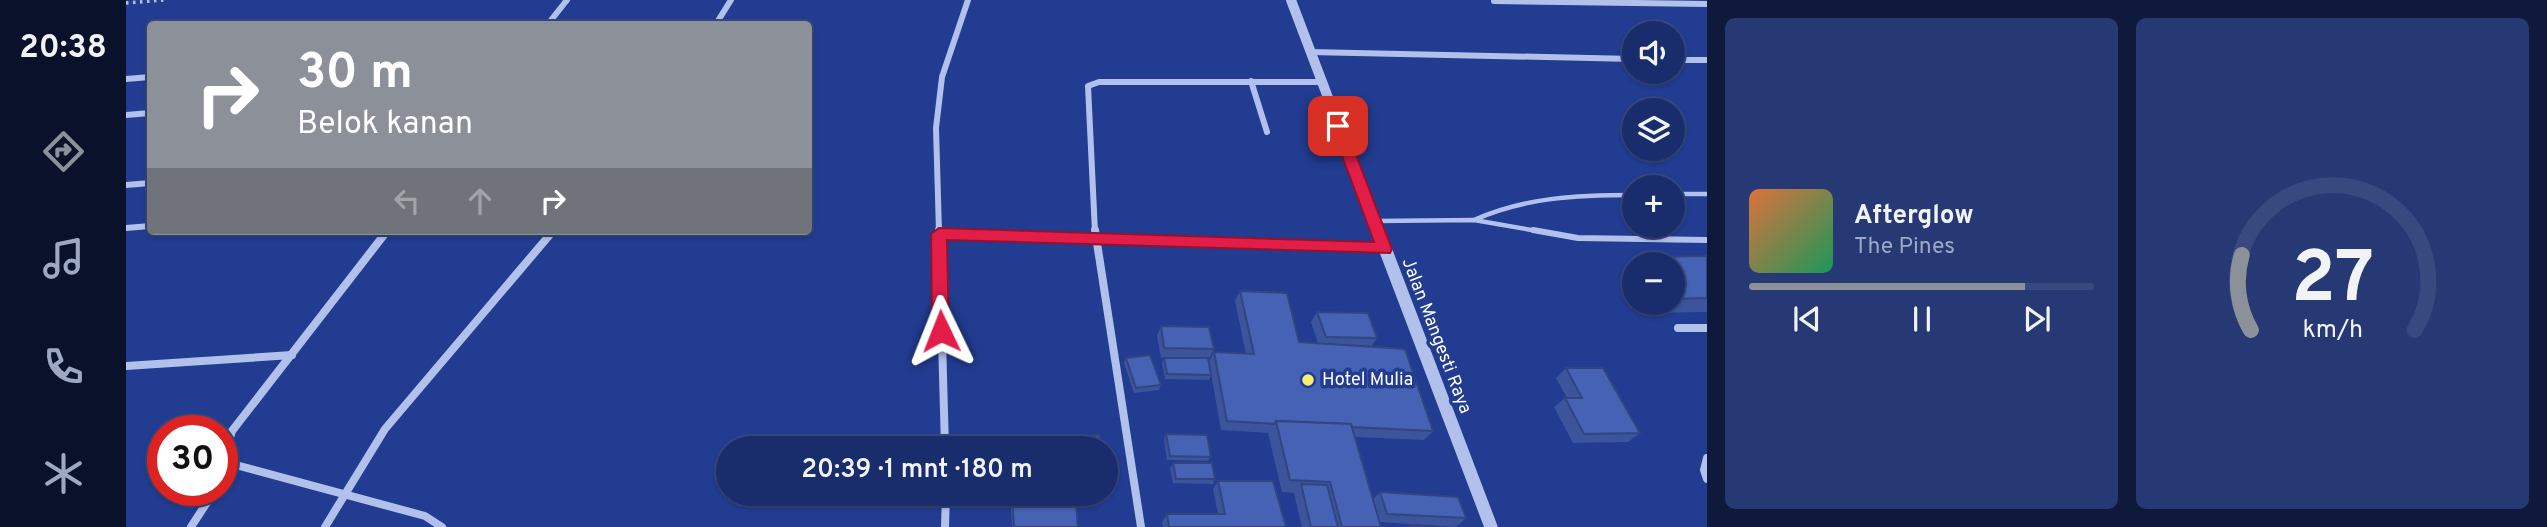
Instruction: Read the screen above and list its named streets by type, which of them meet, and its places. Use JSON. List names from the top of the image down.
{
  "streets": {
    "street": ["Jalan Mangesti Raya"]
  },
  "places": ["Hotel Mulia"],
  "page": {
    "tabs": "20:38",
    "map_buttons": ["+", "−"],
    "turn": ["30 m", "Belok kanan"],
    "song": ["Afterglow", "The Pines"],
    "limit": "30",
    "trip": "20:39 · 1 mnt · 180 m",
    "gauge": ["27", "km/h"]
  }
}
